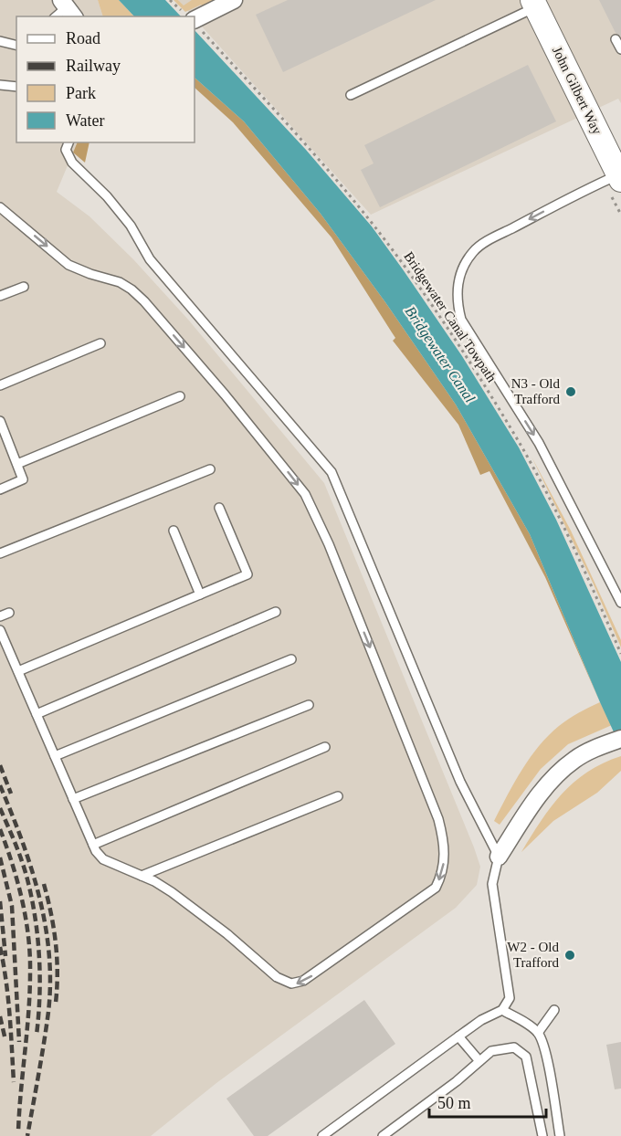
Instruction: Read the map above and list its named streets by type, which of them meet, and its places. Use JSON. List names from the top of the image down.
{
  "streets": {
    "street": ["John Gilbert Way"],
    "path": ["Bridgewater Canal Towpath"]
  },
  "water": ["Bridgewater Canal"],
  "places": ["N3 - Old Trafford", "W2 - Old Trafford"],
  "legend": [
    "Road",
    "Railway",
    "Park",
    "Water"
  ],
  "scale_bar": "50 m"
}
